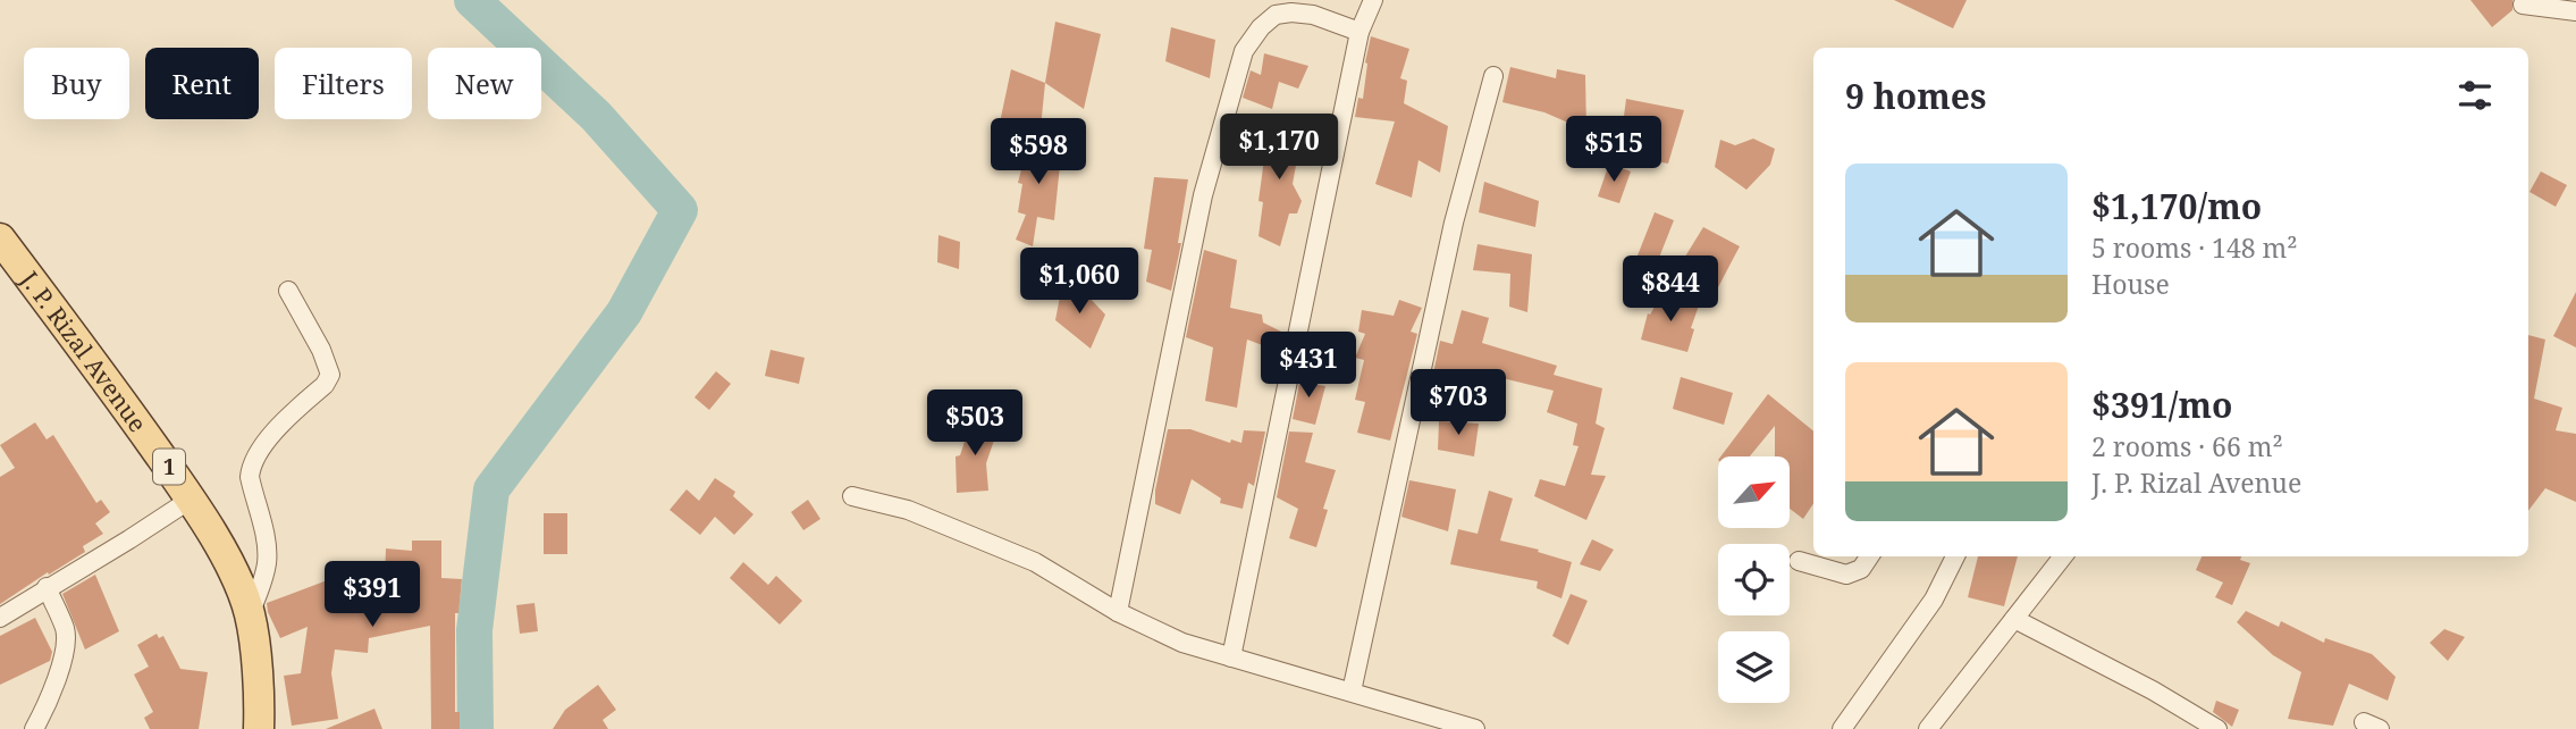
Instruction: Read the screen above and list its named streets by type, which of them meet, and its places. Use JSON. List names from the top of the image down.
{
  "streets": {
    "main road": ["J. P. Rizal Avenue", "1"]
  },
  "north": "top right",
  "page": {
    "chip": [
      "Buy",
      "Rent",
      "Filters",
      "New"
    ],
    "heading": "9 homes",
    "price": [
      "$1,170",
      "$515",
      "$598",
      "$1,060",
      "$844",
      "$431",
      "$703",
      "$503",
      "$391"
    ],
    "list": [
      {
        "name": "$1,170/mo",
        "note": "5 rooms · 148 m² · House"
      },
      {
        "name": "$391/mo",
        "note": "2 rooms · 66 m² · J. P. Rizal Avenue"
      }
    ]
  }
}
